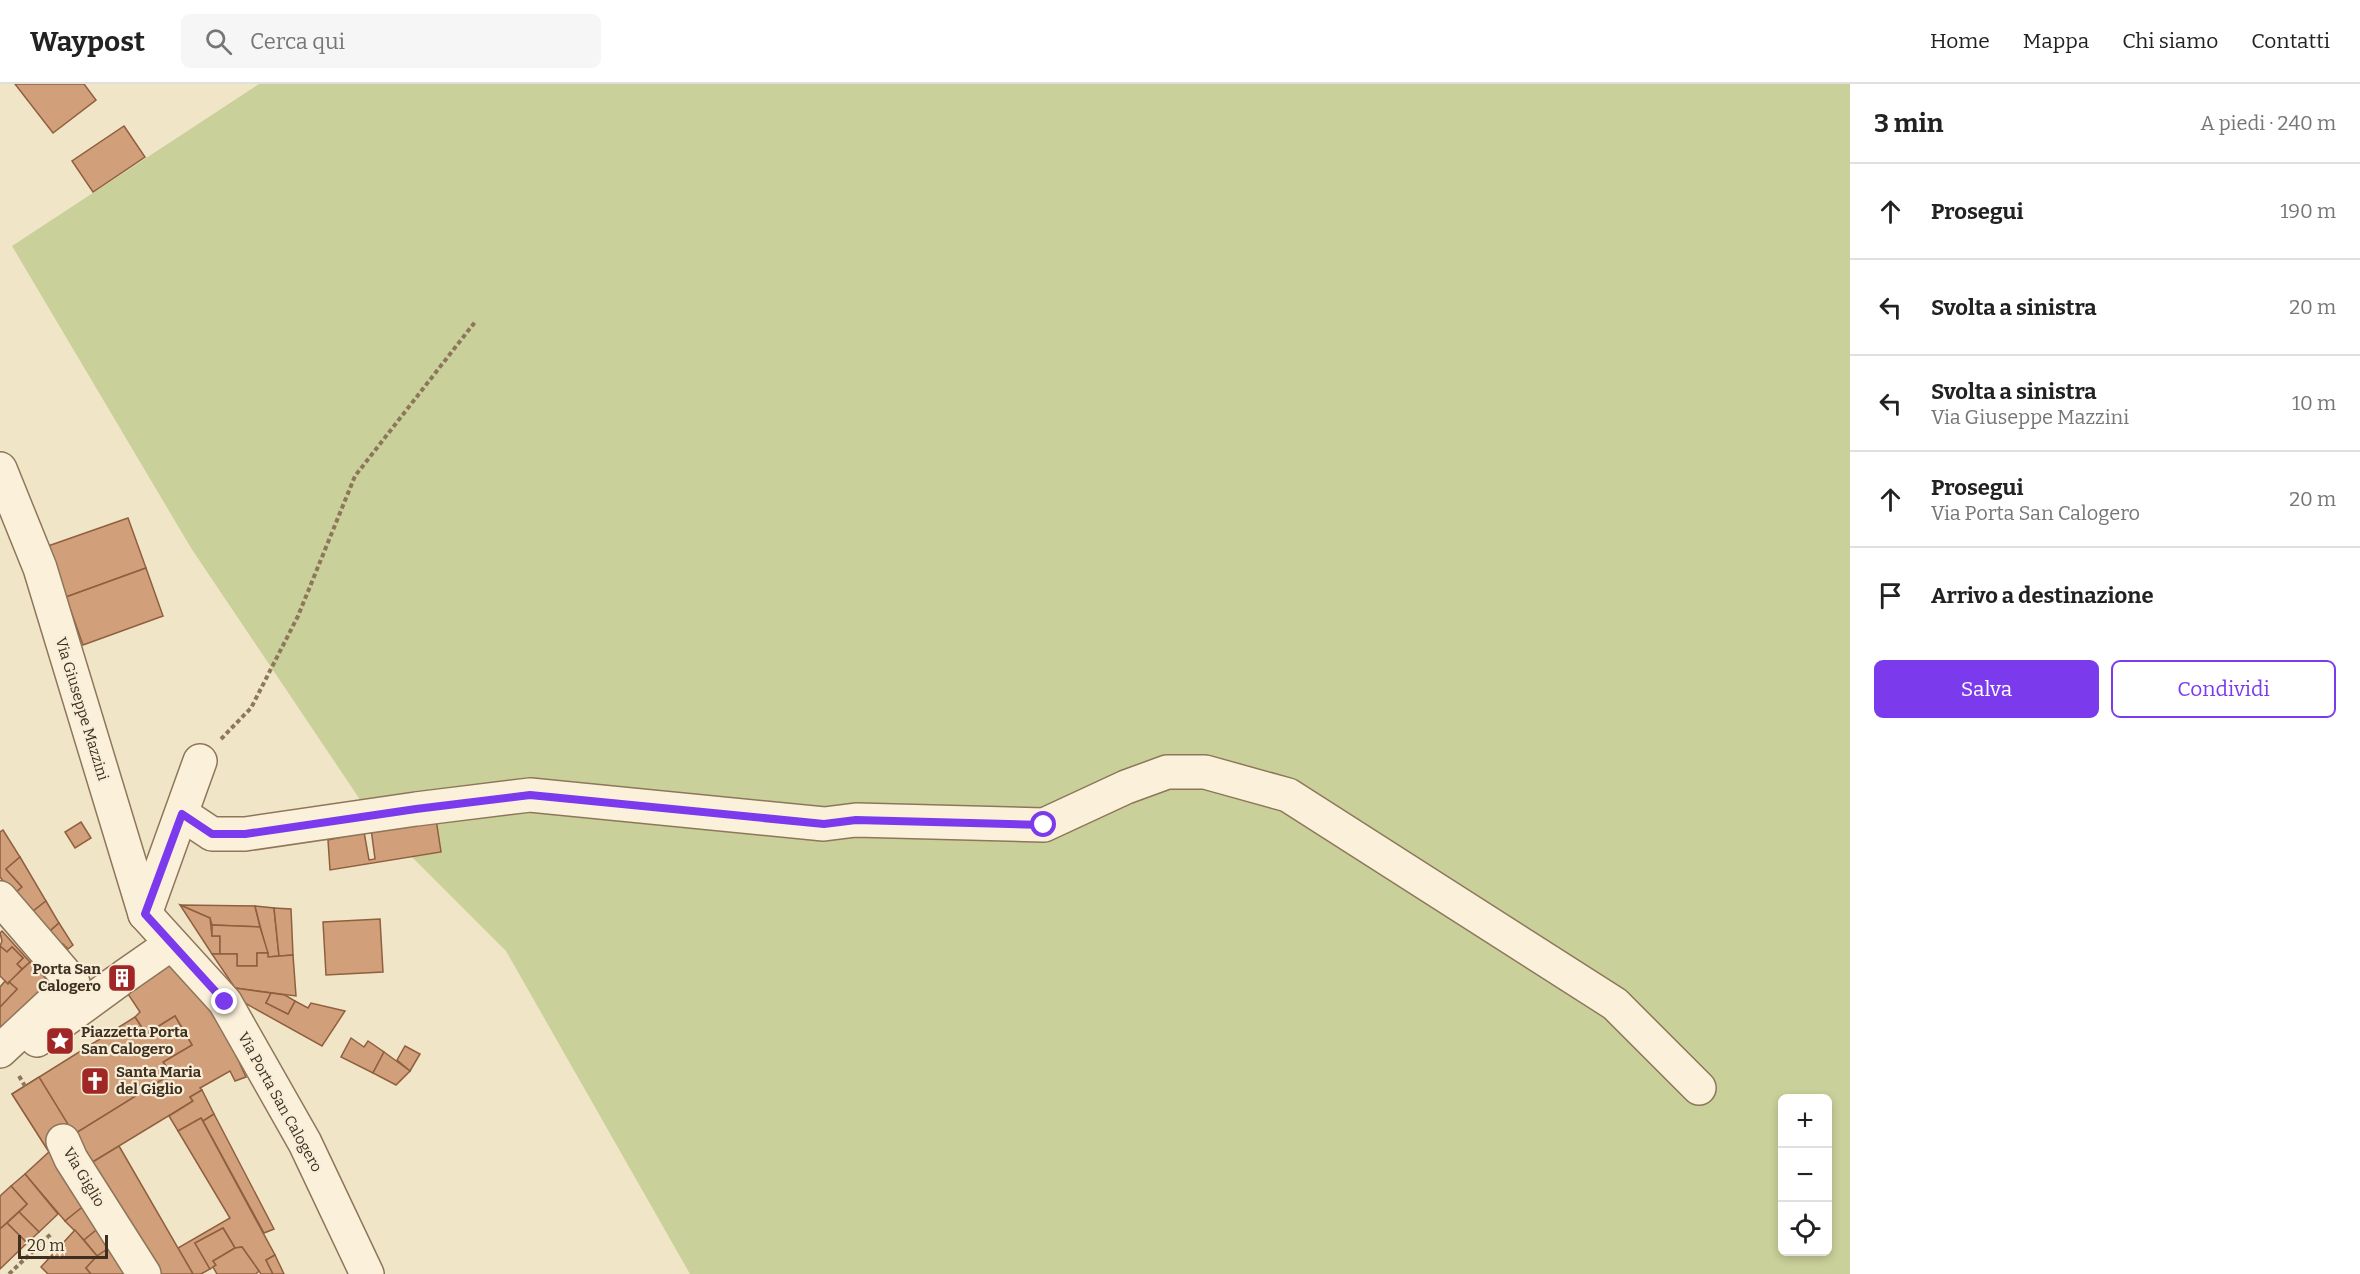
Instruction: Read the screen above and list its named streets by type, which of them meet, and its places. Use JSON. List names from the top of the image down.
{
  "streets": {
    "street": ["Via Giuseppe Mazzini", "Via Porta San Calogero", "Via Giglio"]
  },
  "crossings": [
    ["Via Giuseppe Mazzini", "Via Porta San Calogero"]
  ],
  "places": {
    "building": ["Porta San Calogero"],
    "place": ["Piazzetta Porta San Calogero"],
    "church": ["Santa Maria del Giglio"]
  },
  "scale_bar": "20 m",
  "page": {
    "header": "Waypost",
    "search": "Cerca qui",
    "nav": [
      "Home",
      "Mappa",
      "Chi siamo",
      "Contatti"
    ],
    "heading": ["3 min", "A piedi · 240 m"],
    "list": [
      ["Prosegui", "190 m"],
      ["Svolta a sinistra", "20 m"],
      ["Svolta a sinistra", "Via Giuseppe Mazzini", "10 m"],
      ["Prosegui", "Via Porta San Calogero", "20 m"],
      "Arrivo a destinazione"
    ],
    "buttons": ["Salva", "Condividi"],
    "map_buttons": ["+", "−"],
    "scale": "20 m"
  }
}
